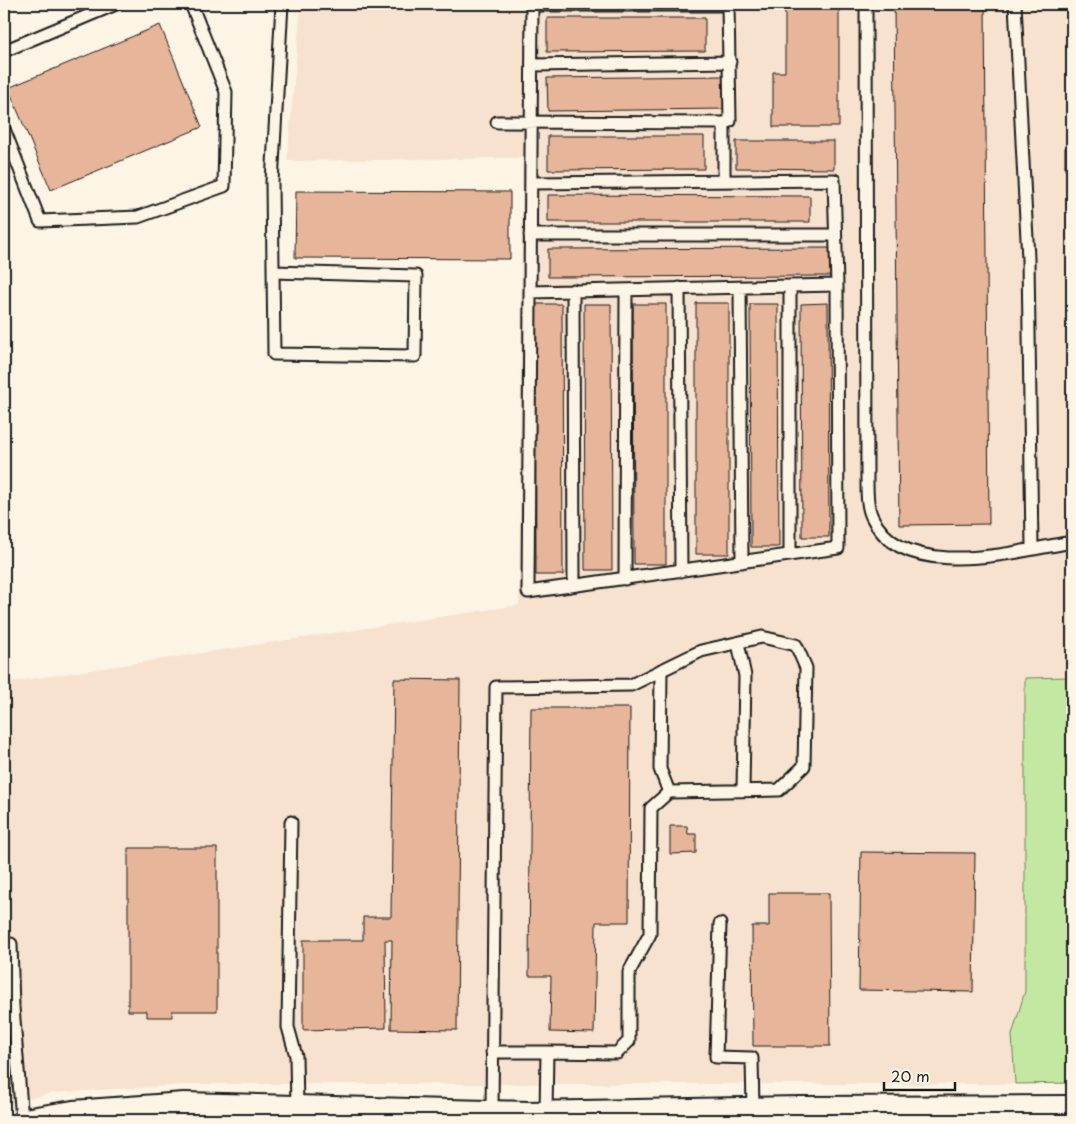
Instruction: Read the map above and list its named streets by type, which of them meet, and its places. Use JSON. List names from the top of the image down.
{
  "scale_bar": "20 m"
}
